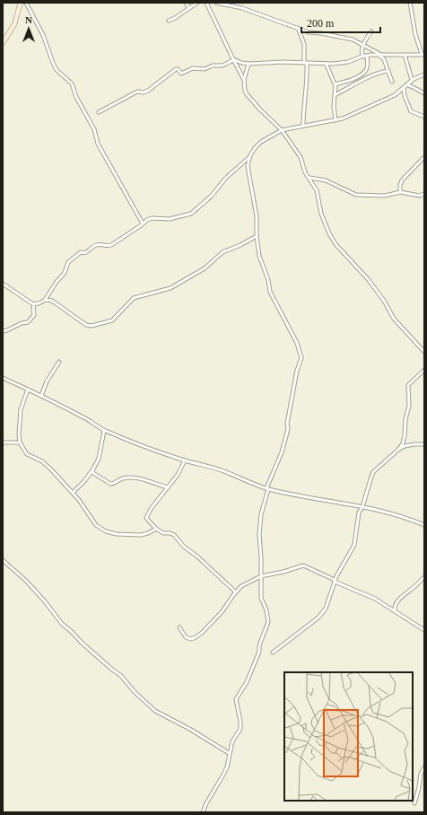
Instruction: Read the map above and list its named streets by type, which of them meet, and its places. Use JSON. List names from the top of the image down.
{
  "scale_bar": "200 m",
  "north": "top"
}
